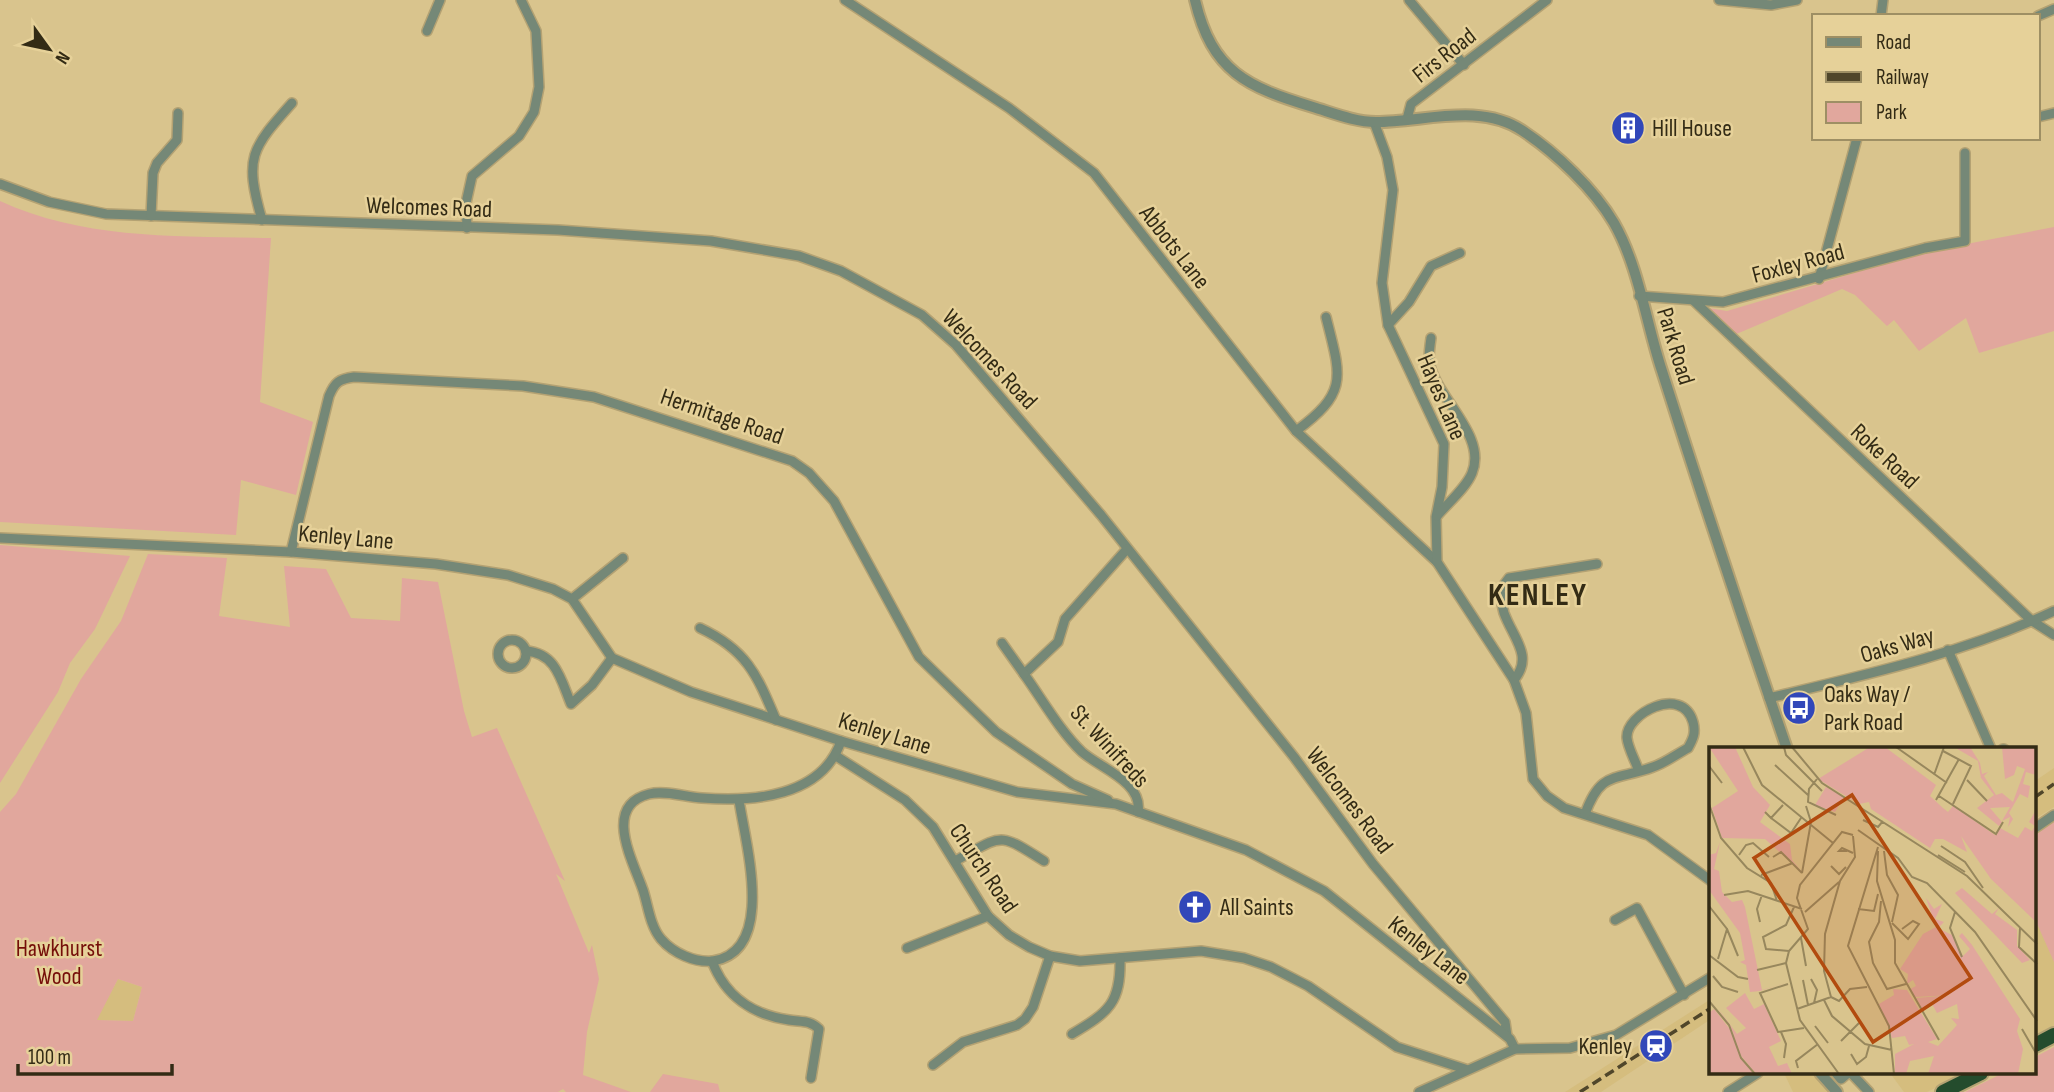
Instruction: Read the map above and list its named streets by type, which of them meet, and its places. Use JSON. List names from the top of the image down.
{
  "streets": {
    "street": [
      "Firs Road",
      "Welcomes Road",
      "Abbots Lane",
      "Foxley Road",
      "Park Road",
      "Hayes Lane",
      "Hermitage Road",
      "Roke Road",
      "Kenley Lane",
      "Oaks Way",
      "St. Winifreds",
      "Church Road"
    ]
  },
  "crossings": [
    ["Firs Road", "Park Road"],
    ["Welcomes Road", "Kenley Lane"],
    ["Abbots Lane", "Hayes Lane"],
    ["Foxley Road", "Park Road"],
    ["Foxley Road", "Roke Road"],
    ["Park Road", "Hayes Lane"],
    ["Park Road", "Oaks Way"],
    ["Hermitage Road", "Kenley Lane"],
    ["Roke Road", "Oaks Way"],
    ["Kenley Lane", "St. Winifreds"]
  ],
  "districts": ["KENLEY"],
  "parks": ["Hawkhurst Wood"],
  "places": {
    "building": ["Hill House"],
    "bus stop": ["Oaks Way / Park Road"],
    "church": ["All Saints"],
    "station": ["Kenley"]
  },
  "legend": ["Road", "Railway", "Park"],
  "scale_bar": "100 m",
  "north": "bottom right"
}
